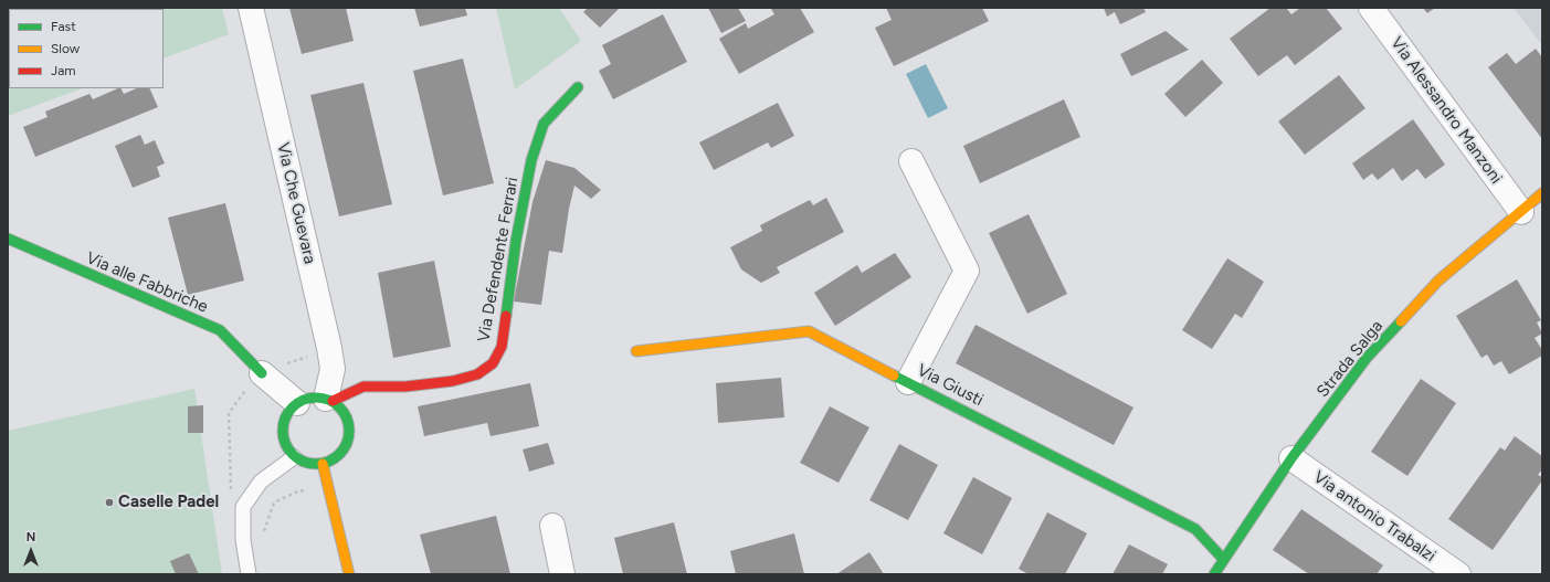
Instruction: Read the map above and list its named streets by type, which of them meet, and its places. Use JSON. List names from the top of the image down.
{
  "streets": {
    "street": [
      "Via Alessandro Manzoni",
      "Via Che Guevara",
      "Via Defendente Ferrari",
      "Via alle Fabbriche",
      "Strada Salga",
      "Via Giusti",
      "Via antonio Trabalzi"
    ]
  },
  "crossings": [
    ["Via Alessandro Manzoni", "Strada Salga"],
    ["Via Che Guevara", "Via Defendente Ferrari"],
    ["Strada Salga", "Via Giusti"],
    ["Strada Salga", "Via antonio Trabalzi"]
  ],
  "places": ["Caselle Padel"],
  "legend": ["Fast", "Slow", "Jam"],
  "north": "top"
}
